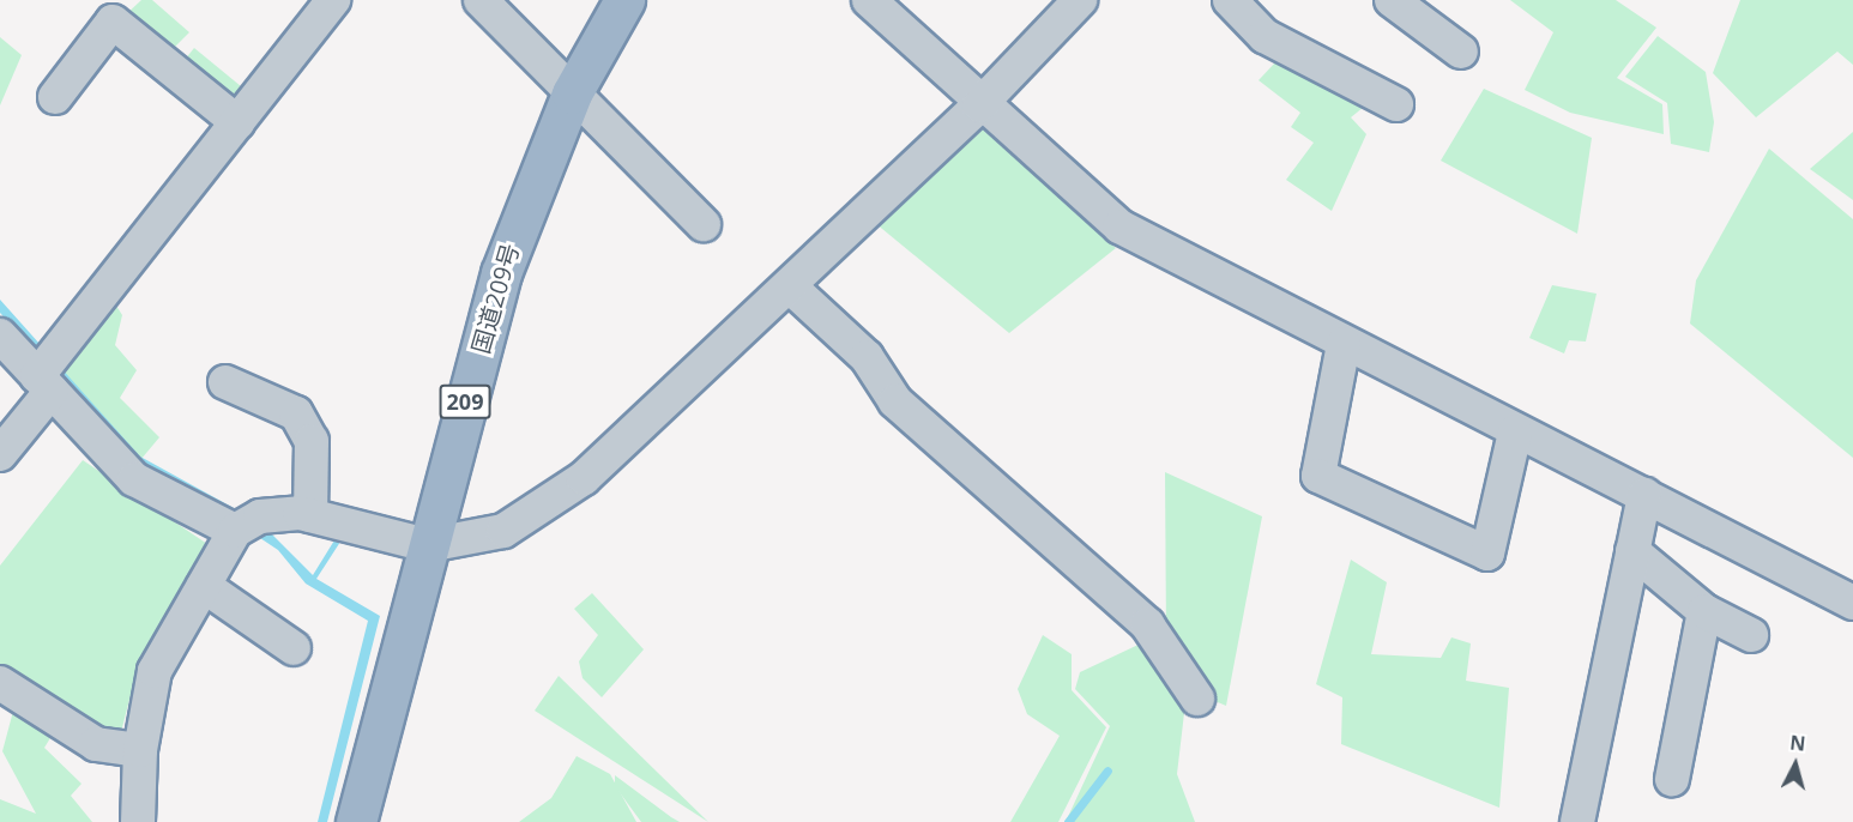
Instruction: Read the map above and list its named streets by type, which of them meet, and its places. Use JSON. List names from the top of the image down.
{
  "streets": {
    "highway": ["国道209号", "209"]
  },
  "north": "top"
}
